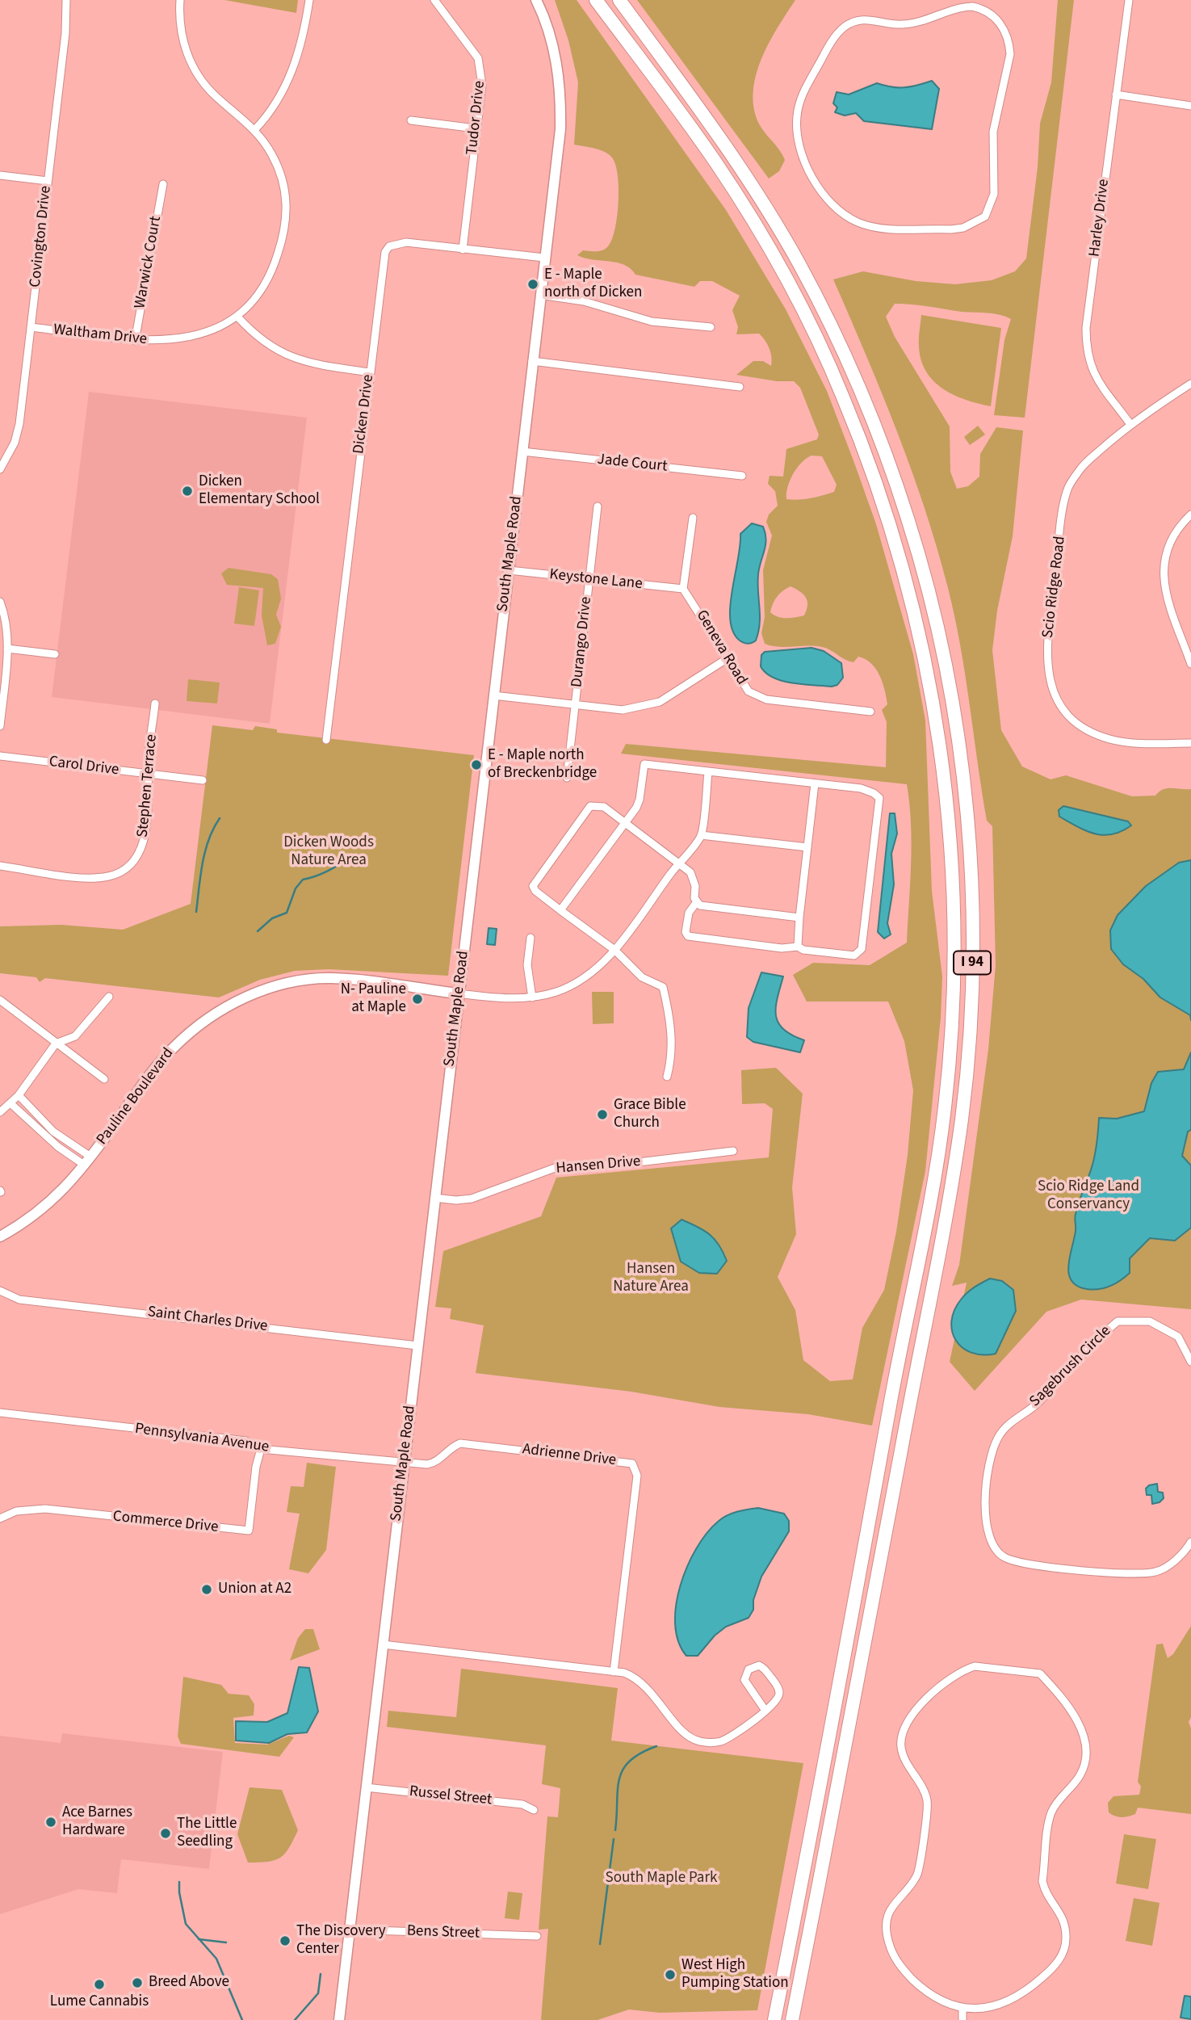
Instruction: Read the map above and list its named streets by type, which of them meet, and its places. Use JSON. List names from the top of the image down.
{
  "streets": {
    "highway": ["I 94"],
    "street": [
      "Tudor Drive",
      "Harley Drive",
      "Covington Drive",
      "Warwick Court",
      "Waltham Drive",
      "Dicken Drive",
      "Jade Court",
      "South Maple Road",
      "Keystone Lane",
      "Scio Ridge Road",
      "Durango Drive",
      "Geneva Road",
      "Carol Drive",
      "Stephen Terrace",
      "Pauline Boulevard",
      "Hansen Drive",
      "Saint Charles Drive",
      "Sagebrush Circle",
      "Pennsylvania Avenue",
      "Adrienne Drive",
      "Commerce Drive",
      "Russel Street",
      "Bens Street"
    ]
  },
  "crossings": [
    ["Tudor Drive", "Dicken Drive"],
    ["Harley Drive", "Scio Ridge Road"],
    ["Covington Drive", "Waltham Drive"],
    ["Warwick Court", "Waltham Drive"],
    ["Dicken Drive", "South Maple Road"],
    ["Jade Court", "South Maple Road"],
    ["South Maple Road", "Keystone Lane"],
    ["South Maple Road", "Pauline Boulevard"],
    ["South Maple Road", "Hansen Drive"],
    ["South Maple Road", "Saint Charles Drive"],
    ["South Maple Road", "Pennsylvania Avenue"],
    ["South Maple Road", "Adrienne Drive"],
    ["South Maple Road", "Russel Street"],
    ["South Maple Road", "Bens Street"],
    ["Keystone Lane", "Durango Drive"],
    ["Keystone Lane", "Geneva Road"],
    ["Carol Drive", "Stephen Terrace"],
    ["Pennsylvania Avenue", "Adrienne Drive"],
    ["Pennsylvania Avenue", "Commerce Drive"]
  ],
  "parks": [
    "Dicken Woods Nature Area",
    "Scio Ridge Land Conservancy",
    "Hansen Nature Area",
    "South Maple Park"
  ],
  "places": [
    "E - Maple north of Dicken",
    "Dicken Elementary School",
    "E - Maple north of Breckenbridge",
    "N- Pauline at Maple",
    "Grace Bible Church",
    "Union at A2",
    "Ace Barnes Hardware",
    "The Little Seedling",
    "The Discovery Center",
    "West High Pumping Station",
    "Breed Above",
    "Lume Cannabis"
  ]
}
